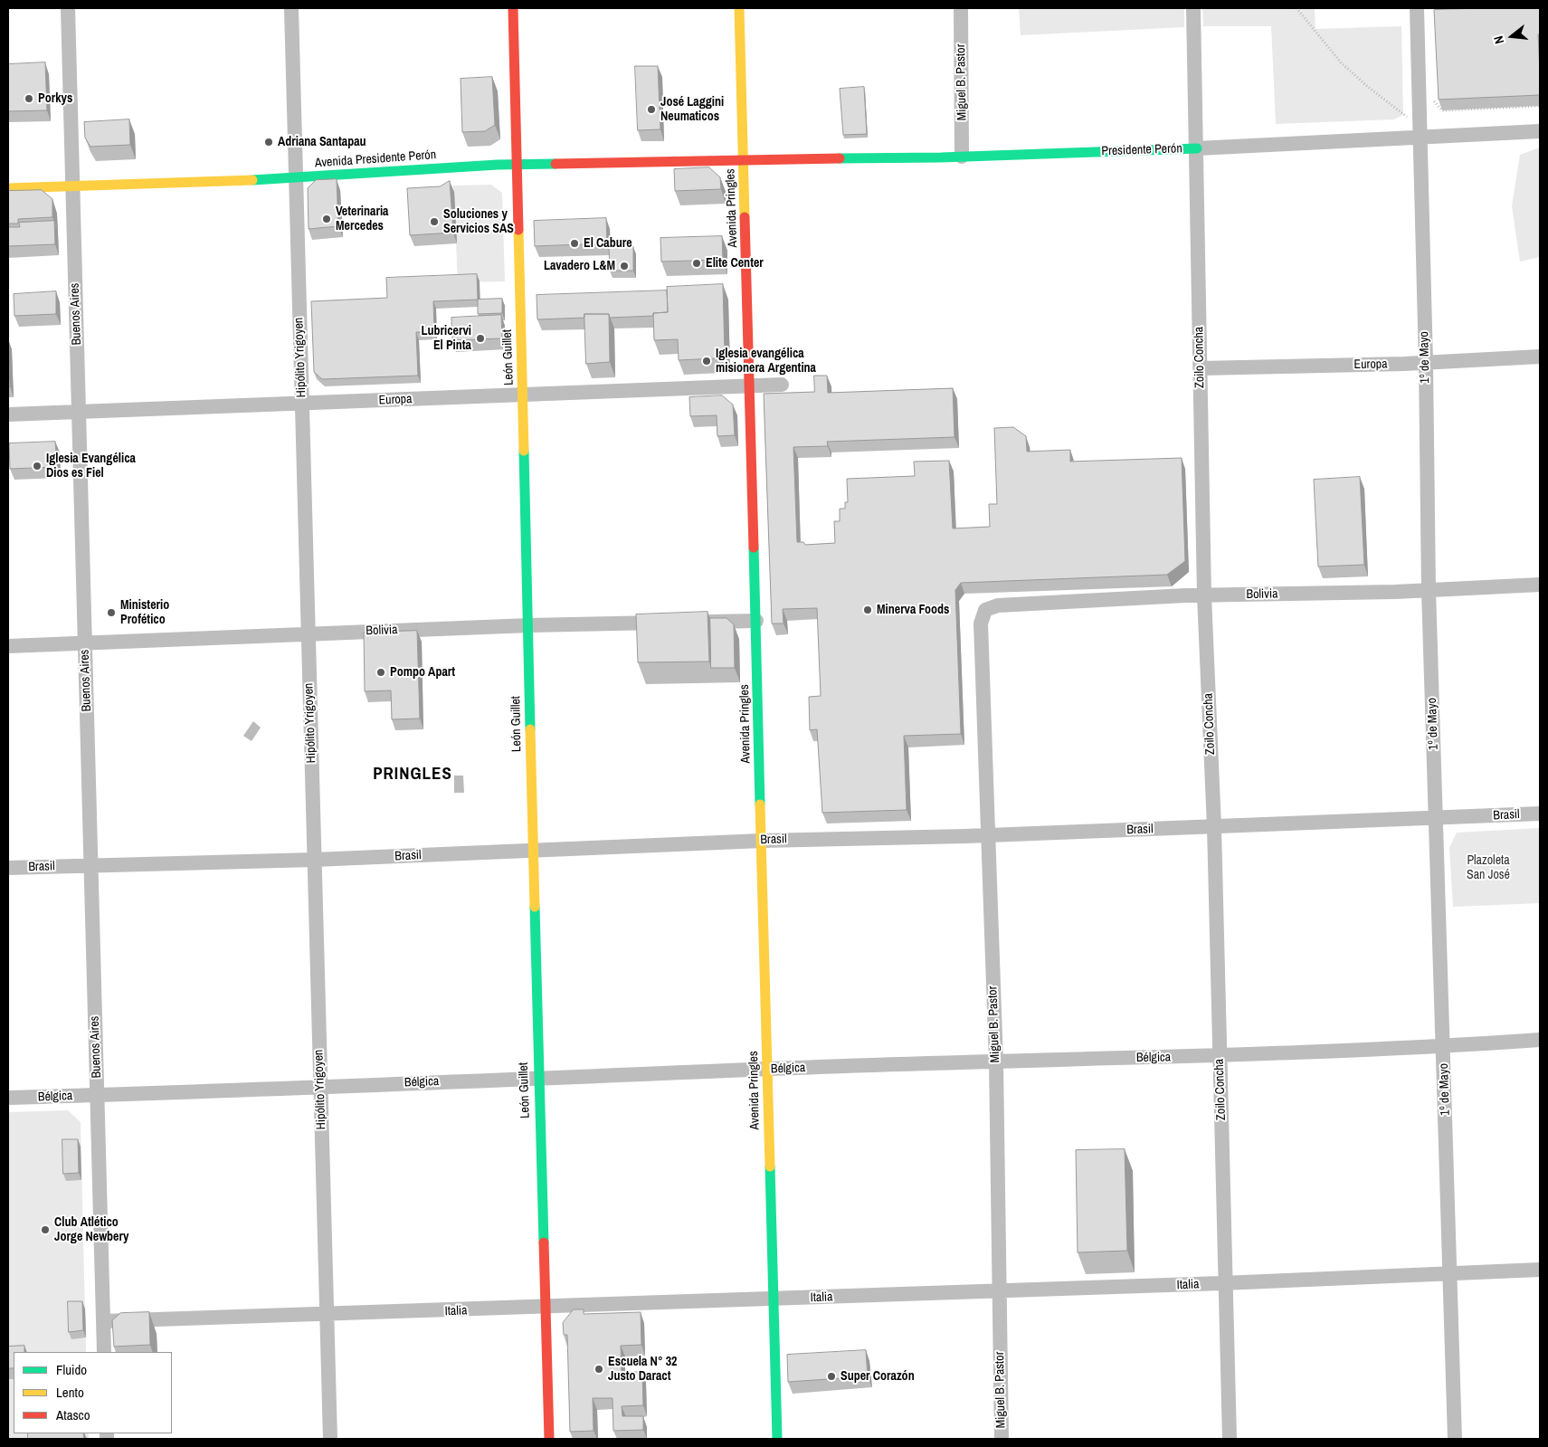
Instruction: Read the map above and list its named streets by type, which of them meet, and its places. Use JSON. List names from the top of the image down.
{
  "streets": {
    "main road": [
      "Presidente Perón",
      "Avenida Presidente Perón",
      "Avenida Pringles",
      "León Guillet"
    ],
    "street": [
      "Miguel B. Pastor",
      "Buenos Aires",
      "Hipólito Yrigoyen",
      "Zoilo Concha",
      "1º de Mayo",
      "Europa",
      "Bolivia",
      "Brasil",
      "Bélgica",
      "Italia"
    ]
  },
  "crossings": [
    ["Miguel B. Pastor", "Presidente Perón"],
    ["Miguel B. Pastor", "Bolivia"],
    ["Miguel B. Pastor", "Brasil"],
    ["Miguel B. Pastor", "Bélgica"],
    ["Miguel B. Pastor", "Italia"],
    ["Presidente Perón", "Avenida Presidente Perón"],
    ["Presidente Perón", "Avenida Pringles"],
    ["Presidente Perón", "Zoilo Concha"],
    ["Presidente Perón", "1º de Mayo"],
    ["Avenida Presidente Perón", "Avenida Pringles"],
    ["Avenida Presidente Perón", "Buenos Aires"],
    ["Avenida Presidente Perón", "Hipólito Yrigoyen"],
    ["Avenida Presidente Perón", "León Guillet"],
    ["Avenida Pringles", "Europa"],
    ["Avenida Pringles", "Brasil"],
    ["Avenida Pringles", "Bélgica"],
    ["Avenida Pringles", "Italia"],
    ["Buenos Aires", "Europa"],
    ["Buenos Aires", "Bolivia"],
    ["Buenos Aires", "Brasil"],
    ["Buenos Aires", "Bélgica"],
    ["Buenos Aires", "Italia"],
    ["Hipólito Yrigoyen", "Europa"],
    ["Hipólito Yrigoyen", "Bolivia"],
    ["Hipólito Yrigoyen", "Brasil"],
    ["Hipólito Yrigoyen", "Bélgica"],
    ["Hipólito Yrigoyen", "Italia"],
    ["León Guillet", "Europa"],
    ["León Guillet", "Bolivia"],
    ["León Guillet", "Brasil"],
    ["León Guillet", "Bélgica"],
    ["León Guillet", "Italia"],
    ["Zoilo Concha", "Europa"],
    ["Zoilo Concha", "Bolivia"],
    ["Zoilo Concha", "Brasil"],
    ["Zoilo Concha", "Bélgica"],
    ["Zoilo Concha", "Italia"],
    ["1º de Mayo", "Europa"],
    ["1º de Mayo", "Bolivia"],
    ["1º de Mayo", "Brasil"],
    ["1º de Mayo", "Bélgica"],
    ["1º de Mayo", "Italia"]
  ],
  "districts": ["PRINGLES"],
  "parks": ["Plazoleta San José"],
  "places": [
    "Porkys",
    "José Laggini Neumaticos",
    "Adriana Santapau",
    "Veterinaria Mercedes",
    "Soluciones y Servicios SAS",
    "El Cabure",
    "Elite Center",
    "Lavadero L&M",
    "Lubricervi El Pinta",
    "Iglesia evangélica misionera Argentina",
    "Iglesia Evangélica Dios es Fiel",
    "Minerva Foods",
    "Ministerio Profético",
    "Pompo Apart",
    "Club Atlético Jorge Newbery",
    "Escuela N° 32 Justo Daract",
    "Super Corazón"
  ],
  "legend": ["Fluido", "Lento", "Atasco"],
  "north": "left"
}
